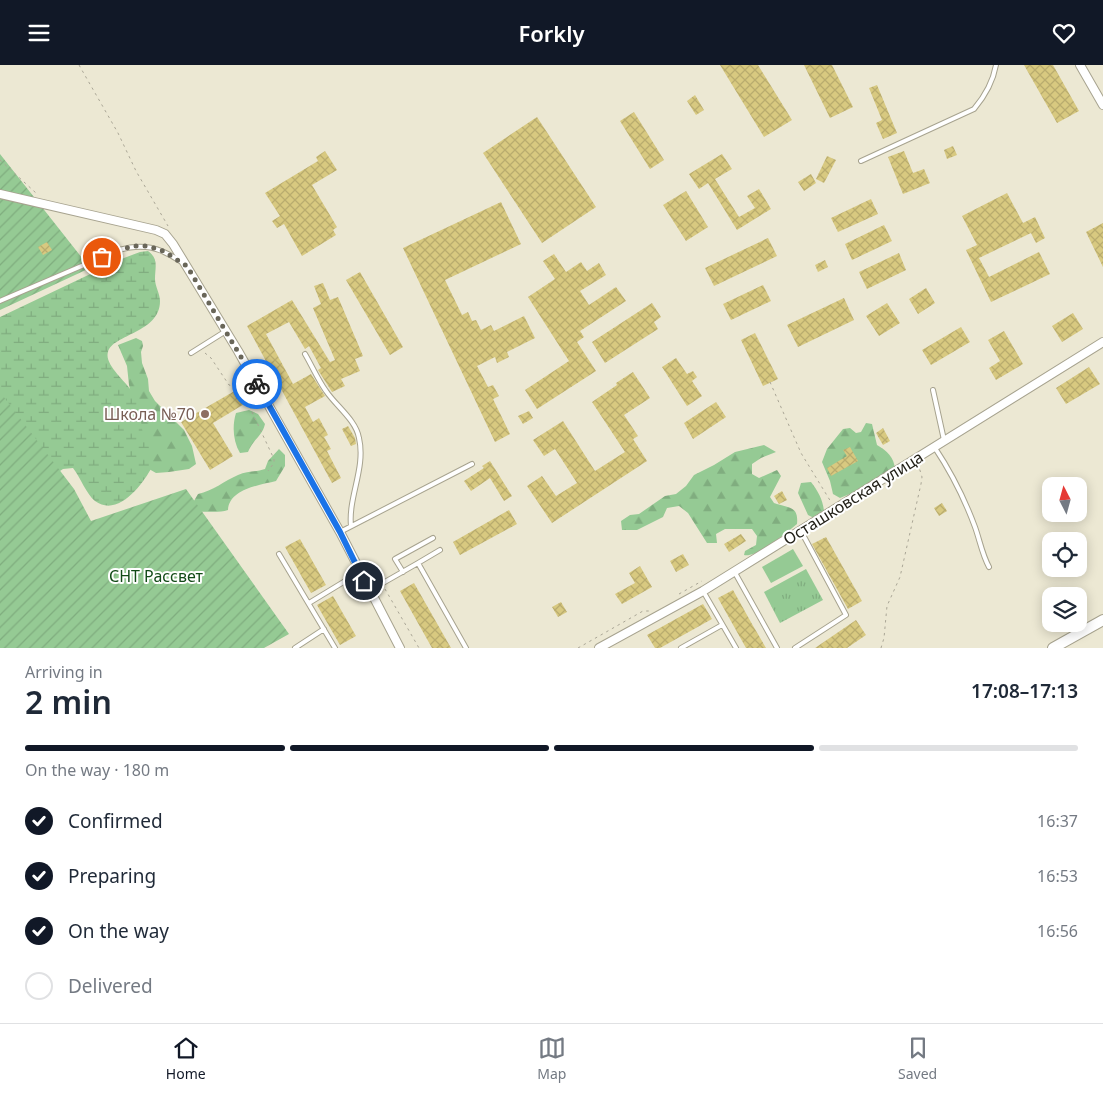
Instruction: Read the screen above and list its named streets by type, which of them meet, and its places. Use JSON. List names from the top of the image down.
{
  "streets": {
    "street": ["Осташковская улица"]
  },
  "parks": ["СНТ Рассвет"],
  "places": ["Школа №70"],
  "north": "top",
  "page": {
    "header": "Forkly",
    "heading": ["2 min", "Arriving in", "17:08–17:13"],
    "bar": "On the way · 180 m",
    "list": [
      ["Confirmed", "16:37"],
      ["Preparing", "16:53"],
      ["On the way", "16:56"],
      "Delivered"
    ],
    "tabs": ["Home", "Map", "Saved"]
  }
}
